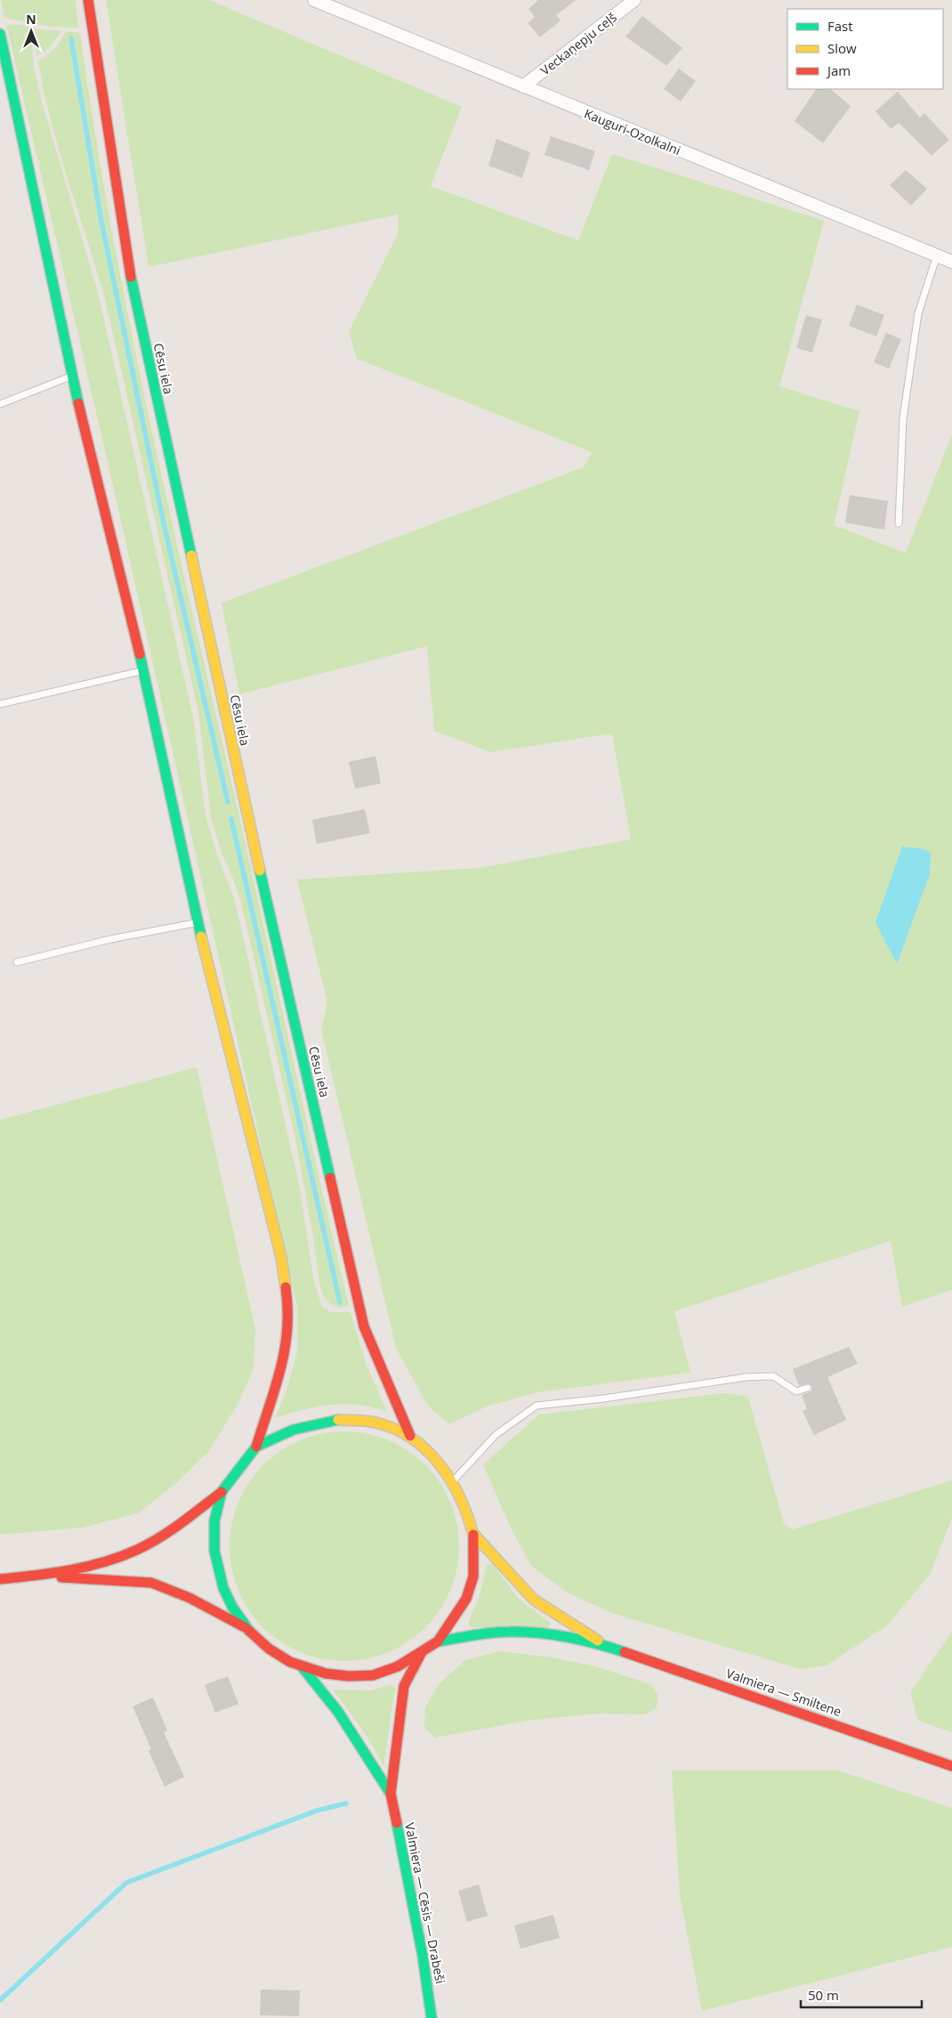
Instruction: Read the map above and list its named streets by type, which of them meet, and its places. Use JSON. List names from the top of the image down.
{
  "streets": {
    "main road": ["Cēsu iela", "Valmiera — Smiltene", "Valmiera — Cēsis — Drabeši"],
    "street": ["Veckaņepju ceļš", "Kauguri-Ozolkalni"]
  },
  "crossings": [
    ["Veckaņepju ceļš", "Kauguri-Ozolkalni"]
  ],
  "legend": ["Fast", "Slow", "Jam"],
  "scale_bar": "50 m",
  "north": "top"
}
